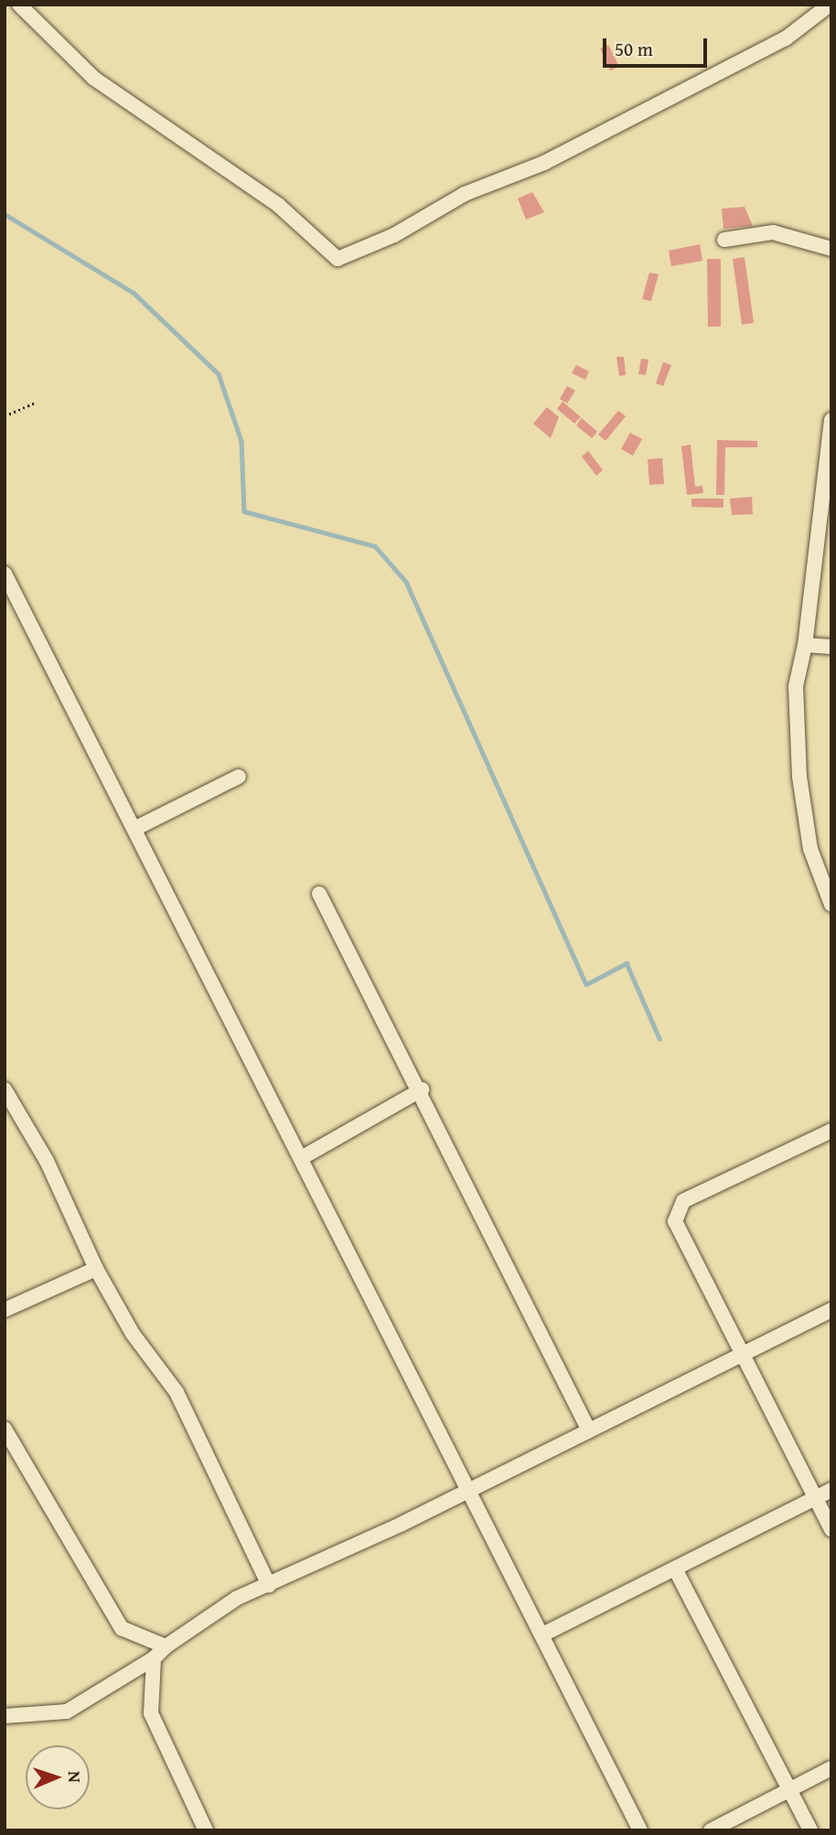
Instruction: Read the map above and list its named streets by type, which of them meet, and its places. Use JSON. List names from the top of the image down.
{
  "scale_bar": "50 m",
  "north": "right"
}
